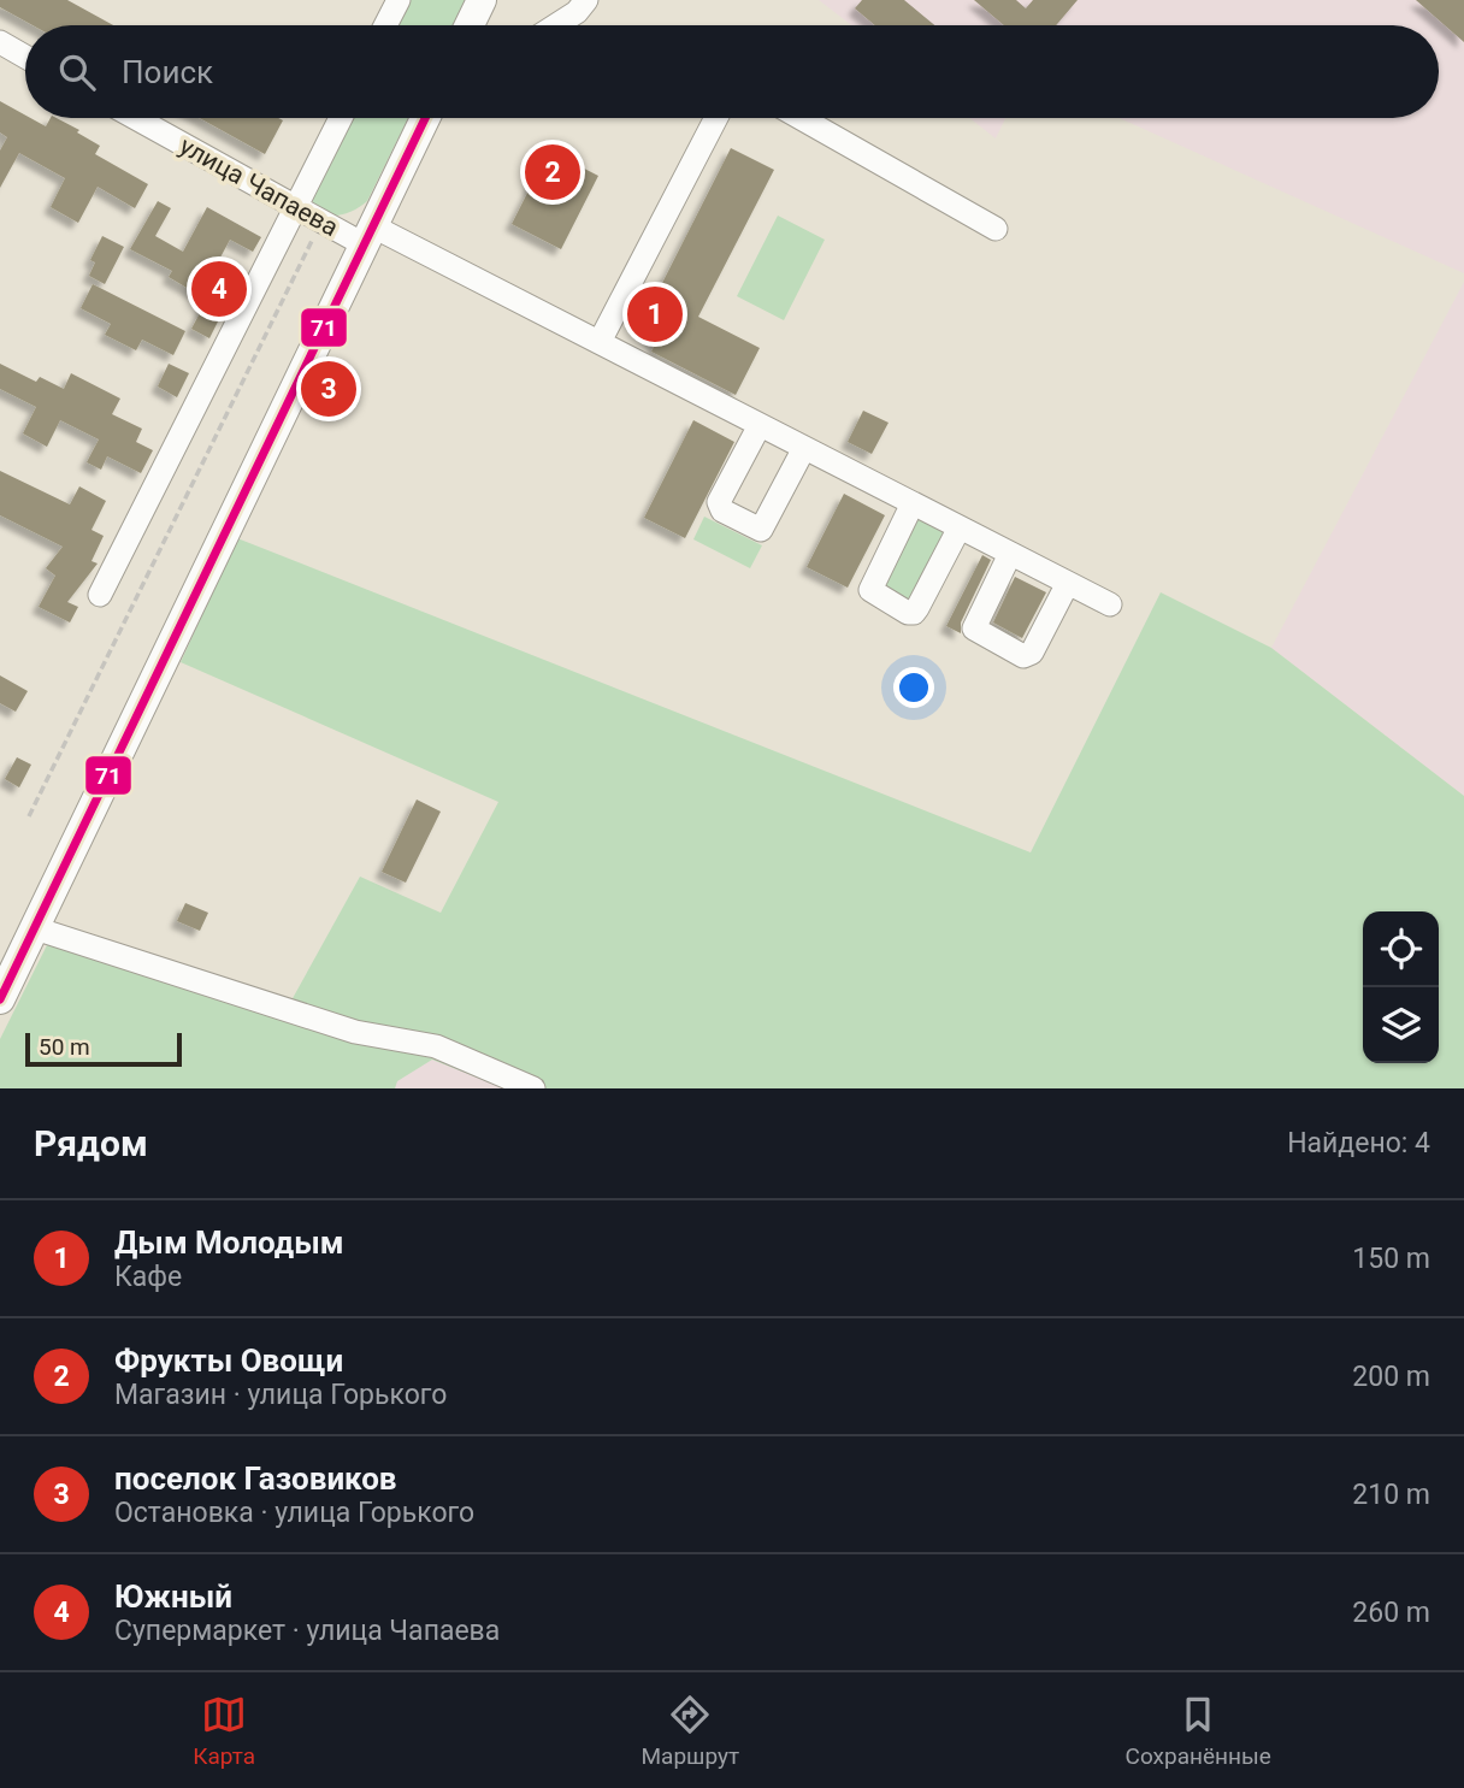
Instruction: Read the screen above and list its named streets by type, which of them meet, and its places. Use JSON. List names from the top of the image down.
{
  "streets": {
    "street": ["улица Чапаева"]
  },
  "lines": ["transit line 71"],
  "scale_bar": "50 m",
  "page": {
    "search": "Поиск",
    "pins": [
      "2",
      "4",
      "1",
      "3"
    ],
    "scale": "50 m",
    "heading": ["Рядом", "Найдено: 4"],
    "list": [
      {
        "mark": "1",
        "name": "Дым Молодым",
        "note": "Кафе",
        "value": "150 m"
      },
      {
        "mark": "2",
        "name": "Фрукты Овощи",
        "note": "Магазин · улица Горького",
        "value": "200 m"
      },
      {
        "mark": "3",
        "name": "поселок Газовиков",
        "note": "Остановка · улица Горького",
        "value": "210 m"
      },
      {
        "mark": "4",
        "name": "Южный",
        "note": "Супермаркет · улица Чапаева",
        "value": "260 m"
      }
    ],
    "nav": ["Карта", "Маршрут", "Сохранённые"]
  }
}
